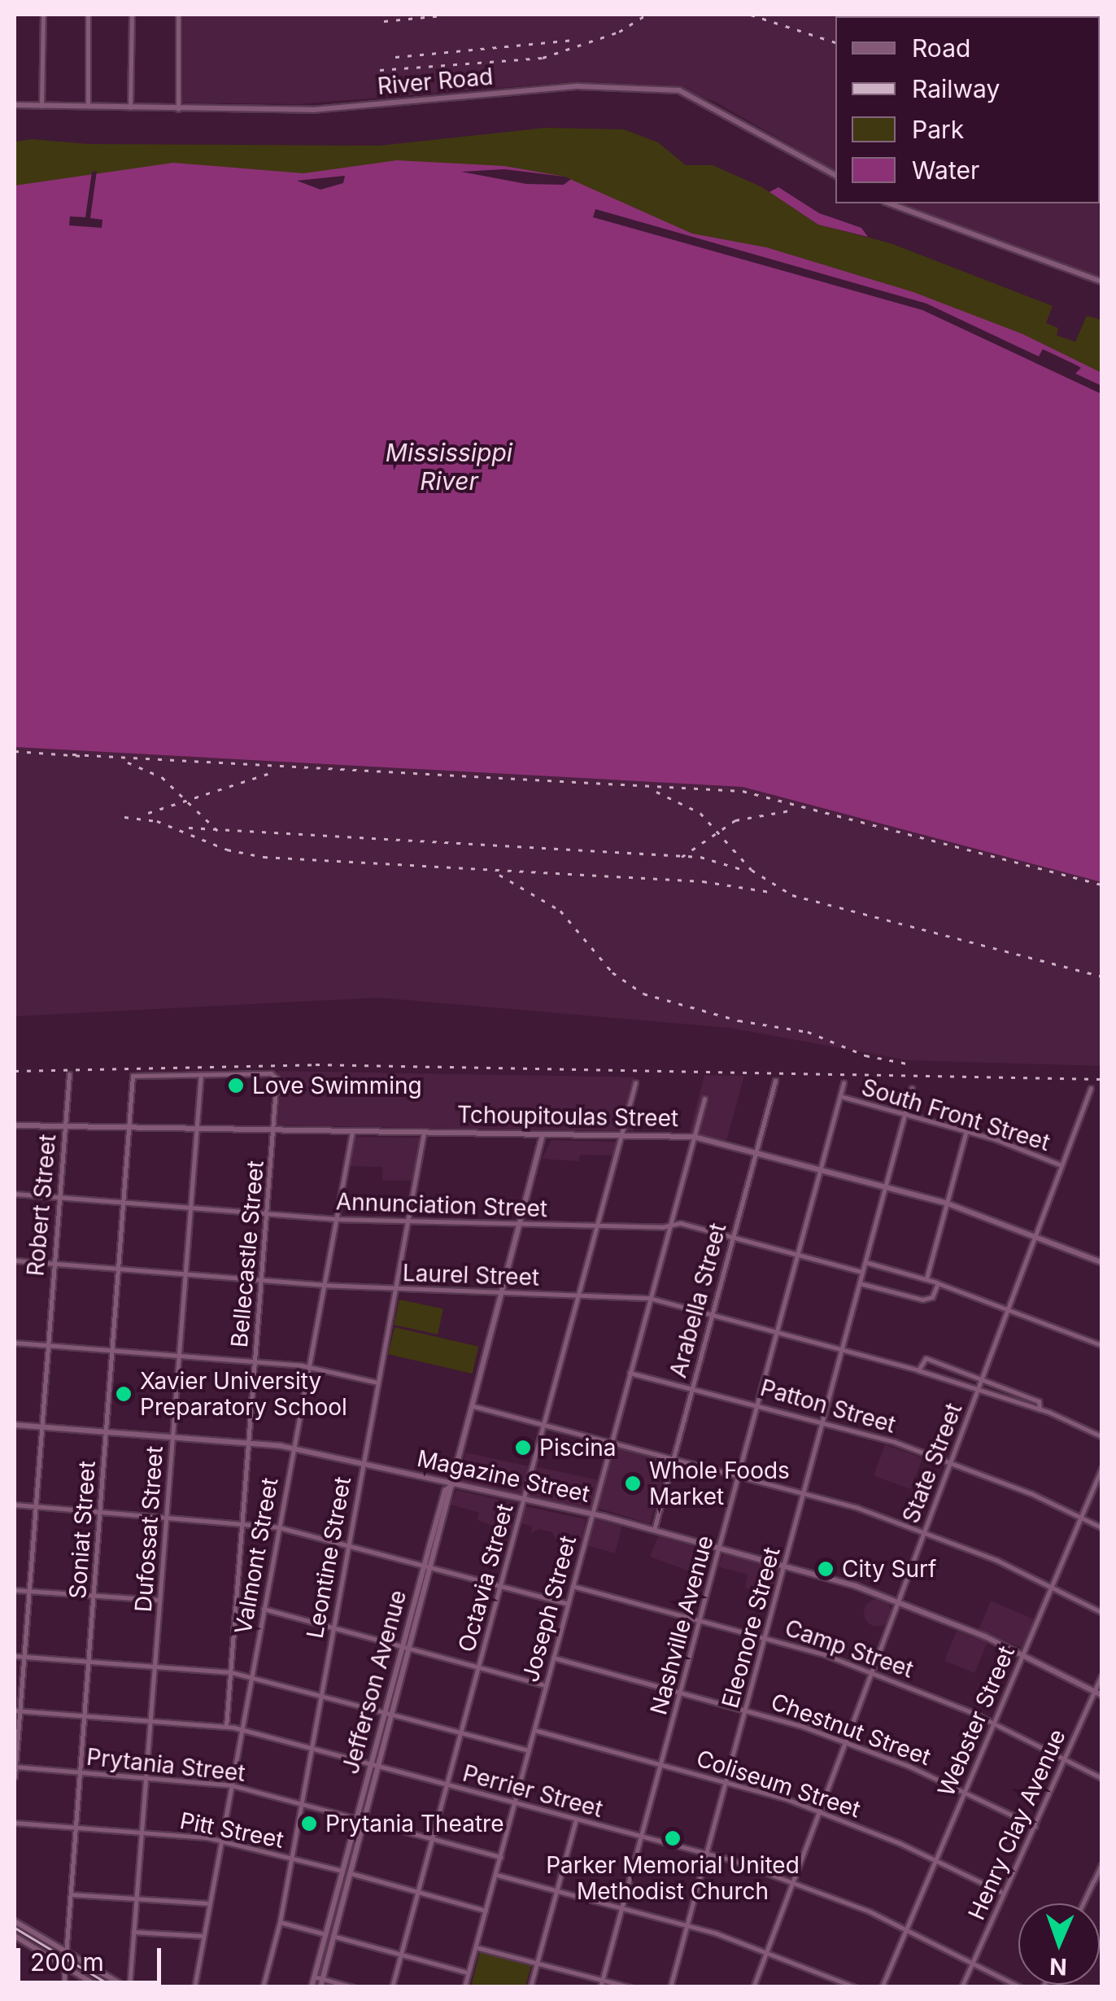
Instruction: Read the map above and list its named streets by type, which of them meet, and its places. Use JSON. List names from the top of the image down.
{
  "streets": {
    "street": [
      "River Road",
      "South Front Street",
      "Tchoupitoulas Street",
      "Robert Street",
      "Annunciation Street",
      "Bellecastle Street",
      "Laurel Street",
      "Arabella Street",
      "Patton Street",
      "State Street",
      "Magazine Street",
      "Dufossat Street",
      "Soniat Street",
      "Valmont Street",
      "Leontine Street",
      "Octavia Street",
      "Joseph Street",
      "Nashville Avenue",
      "Eleonore Street",
      "Camp Street",
      "Jefferson Avenue",
      "Webster Street",
      "Chestnut Street",
      "Prytania Street",
      "Coliseum Street",
      "Perrier Street",
      "Henry Clay Avenue",
      "Pitt Street"
    ]
  },
  "crossings": [
    ["South Front Street", "State Street"],
    ["South Front Street", "Nashville Avenue"],
    ["South Front Street", "Eleonore Street"],
    ["Tchoupitoulas Street", "Robert Street"],
    ["Tchoupitoulas Street", "Bellecastle Street"],
    ["Tchoupitoulas Street", "Arabella Street"],
    ["Tchoupitoulas Street", "State Street"],
    ["Tchoupitoulas Street", "Dufossat Street"],
    ["Tchoupitoulas Street", "Soniat Street"],
    ["Tchoupitoulas Street", "Valmont Street"],
    ["Tchoupitoulas Street", "Leontine Street"],
    ["Tchoupitoulas Street", "Octavia Street"],
    ["Tchoupitoulas Street", "Joseph Street"],
    ["Tchoupitoulas Street", "Nashville Avenue"],
    ["Tchoupitoulas Street", "Eleonore Street"],
    ["Tchoupitoulas Street", "Jefferson Avenue"],
    ["Robert Street", "Annunciation Street"],
    ["Robert Street", "Laurel Street"],
    ["Robert Street", "Magazine Street"],
    ["Robert Street", "Prytania Street"],
    ["Robert Street", "Perrier Street"],
    ["Annunciation Street", "Bellecastle Street"],
    ["Annunciation Street", "Arabella Street"],
    ["Annunciation Street", "Dufossat Street"],
    ["Annunciation Street", "Soniat Street"],
    ["Annunciation Street", "Valmont Street"],
    ["Annunciation Street", "Leontine Street"],
    ["Annunciation Street", "Octavia Street"],
    ["Annunciation Street", "Joseph Street"],
    ["Annunciation Street", "Nashville Avenue"],
    ["Annunciation Street", "Eleonore Street"],
    ["Annunciation Street", "Jefferson Avenue"],
    ["Bellecastle Street", "Laurel Street"],
    ["Bellecastle Street", "Magazine Street"],
    ["Bellecastle Street", "Dufossat Street"],
    ["Bellecastle Street", "Soniat Street"],
    ["Bellecastle Street", "Perrier Street"],
    ["Laurel Street", "Arabella Street"],
    ["Laurel Street", "State Street"],
    ["Laurel Street", "Dufossat Street"],
    ["Laurel Street", "Soniat Street"],
    ["Laurel Street", "Valmont Street"],
    ["Laurel Street", "Leontine Street"],
    ["Laurel Street", "Octavia Street"],
    ["Laurel Street", "Joseph Street"],
    ["Laurel Street", "Nashville Avenue"],
    ["Laurel Street", "Eleonore Street"],
    ["Laurel Street", "Jefferson Avenue"],
    ["Arabella Street", "Patton Street"],
    ["Arabella Street", "Magazine Street"],
    ["Patton Street", "State Street"],
    ["Patton Street", "Joseph Street"],
    ["Patton Street", "Nashville Avenue"],
    ["Patton Street", "Eleonore Street"],
    ["Patton Street", "Webster Street"],
    ["State Street", "Magazine Street"],
    ["State Street", "Camp Street"],
    ["State Street", "Chestnut Street"],
    ["State Street", "Coliseum Street"],
    ["State Street", "Perrier Street"],
    ["Magazine Street", "Dufossat Street"],
    ["Magazine Street", "Soniat Street"],
    ["Magazine Street", "Valmont Street"],
    ["Magazine Street", "Leontine Street"],
    ["Magazine Street", "Octavia Street"],
    ["Magazine Street", "Joseph Street"],
    ["Magazine Street", "Nashville Avenue"],
    ["Magazine Street", "Eleonore Street"],
    ["Magazine Street", "Jefferson Avenue"],
    ["Magazine Street", "Webster Street"],
    ["Magazine Street", "Henry Clay Avenue"],
    ["Dufossat Street", "Soniat Street"],
    ["Dufossat Street", "Prytania Street"],
    ["Dufossat Street", "Perrier Street"],
    ["Dufossat Street", "Pitt Street"],
    ["Soniat Street", "Prytania Street"],
    ["Soniat Street", "Perrier Street"],
    ["Soniat Street", "Pitt Street"],
    ["Valmont Street", "Prytania Street"],
    ["Valmont Street", "Perrier Street"],
    ["Valmont Street", "Pitt Street"],
    ["Leontine Street", "Prytania Street"],
    ["Leontine Street", "Perrier Street"],
    ["Leontine Street", "Pitt Street"],
    ["Octavia Street", "Prytania Street"],
    ["Octavia Street", "Perrier Street"],
    ["Octavia Street", "Pitt Street"],
    ["Joseph Street", "Camp Street"],
    ["Joseph Street", "Chestnut Street"],
    ["Joseph Street", "Prytania Street"],
    ["Joseph Street", "Coliseum Street"],
    ["Joseph Street", "Perrier Street"],
    ["Joseph Street", "Pitt Street"],
    ["Nashville Avenue", "Camp Street"],
    ["Nashville Avenue", "Chestnut Street"],
    ["Nashville Avenue", "Coliseum Street"],
    ["Nashville Avenue", "Perrier Street"],
    ["Eleonore Street", "Camp Street"],
    ["Eleonore Street", "Chestnut Street"],
    ["Eleonore Street", "Coliseum Street"],
    ["Eleonore Street", "Perrier Street"],
    ["Camp Street", "Webster Street"],
    ["Camp Street", "Henry Clay Avenue"],
    ["Jefferson Avenue", "Prytania Street"],
    ["Jefferson Avenue", "Perrier Street"],
    ["Jefferson Avenue", "Pitt Street"],
    ["Webster Street", "Chestnut Street"],
    ["Webster Street", "Coliseum Street"],
    ["Webster Street", "Perrier Street"],
    ["Chestnut Street", "Henry Clay Avenue"],
    ["Coliseum Street", "Henry Clay Avenue"],
    ["Perrier Street", "Henry Clay Avenue"]
  ],
  "water": ["Mississippi River"],
  "places": [
    "Love Swimming",
    "Xavier University Preparatory School",
    "Piscina",
    "Whole Foods Market",
    "City Surf",
    "Prytania Theatre",
    "Parker Memorial United Methodist Church"
  ],
  "legend": [
    "Road",
    "Railway",
    "Park",
    "Water"
  ],
  "scale_bar": "200 m",
  "north": "bottom"
}
